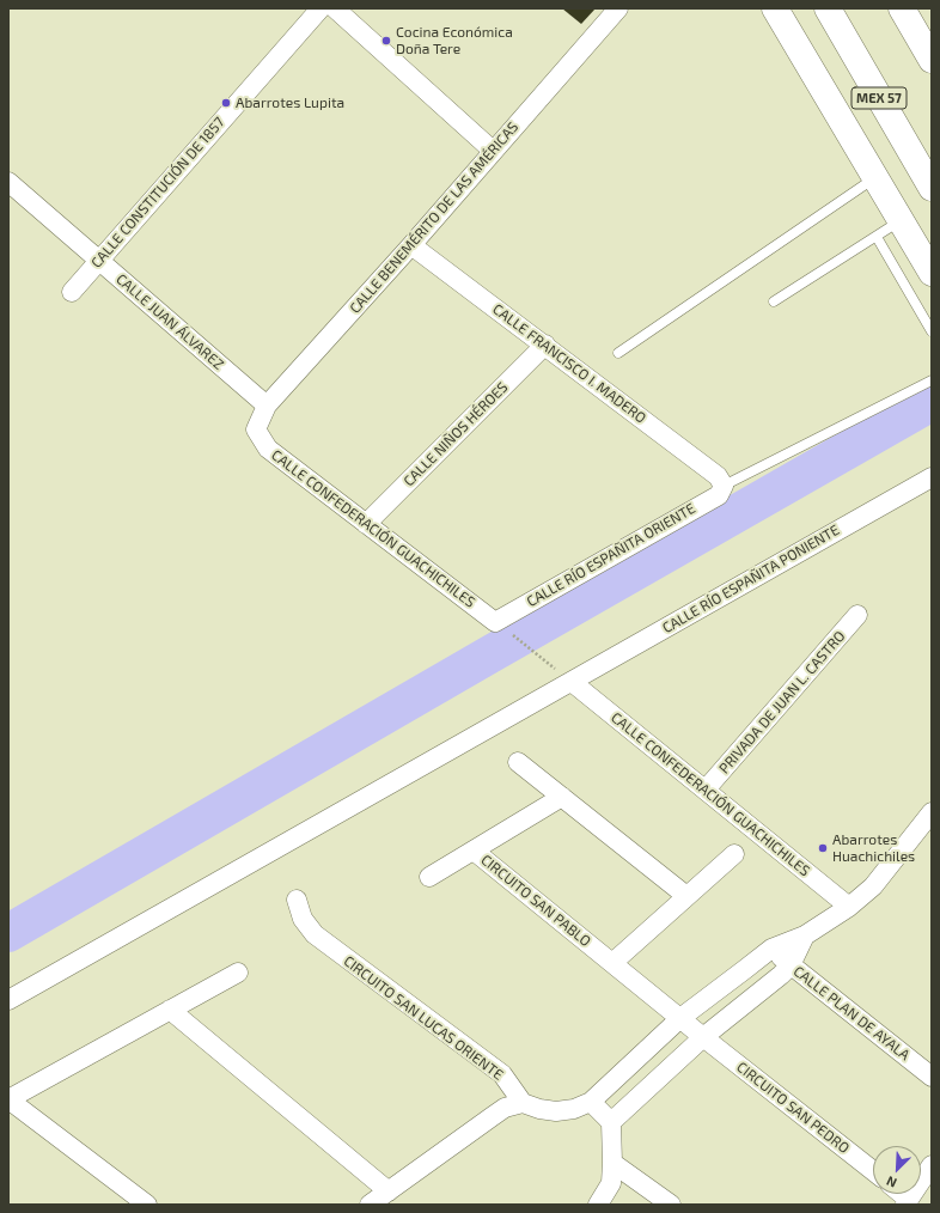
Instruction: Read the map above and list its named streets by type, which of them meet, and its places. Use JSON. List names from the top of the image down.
{
  "streets": {
    "main road": ["MEX 57"],
    "street": [
      "CALLE CONSTITUCIÓN DE 1857",
      "CALLE BENEMÉRITO DE LAS AMÉRICAS",
      "CALLE JUAN ÁLVAREZ",
      "CALLE FRANCISCO I. MADERO",
      "CALLE NIÑOS HÉROES",
      "CALLE CONFEDERACIÓN GUACHICHILES",
      "CALLE RÍO ESPAÑITA ORIENTE",
      "CALLE RÍO ESPAÑITA PONIENTE",
      "PRIVADA DE JUAN L. CASTRO",
      "CIRCUITO SAN PABLO",
      "CALLE PLAN DE AYALA",
      "CIRCUITO SAN LUCAS ORIENTE",
      "CIRCUITO SAN PEDRO"
    ]
  },
  "crossings": [
    ["CALLE CONSTITUCIÓN DE 1857", "CALLE JUAN ÁLVAREZ"],
    ["CALLE BENEMÉRITO DE LAS AMÉRICAS", "CALLE JUAN ÁLVAREZ"],
    ["CALLE BENEMÉRITO DE LAS AMÉRICAS", "CALLE FRANCISCO I. MADERO"],
    ["CALLE BENEMÉRITO DE LAS AMÉRICAS", "CALLE CONFEDERACIÓN GUACHICHILES"],
    ["CALLE FRANCISCO I. MADERO", "CALLE NIÑOS HÉROES"],
    ["CALLE FRANCISCO I. MADERO", "CALLE RÍO ESPAÑITA ORIENTE"],
    ["CALLE NIÑOS HÉROES", "CALLE CONFEDERACIÓN GUACHICHILES"],
    ["CALLE CONFEDERACIÓN GUACHICHILES", "CALLE RÍO ESPAÑITA ORIENTE"],
    ["CALLE CONFEDERACIÓN GUACHICHILES", "CALLE RÍO ESPAÑITA PONIENTE"],
    ["CALLE CONFEDERACIÓN GUACHICHILES", "PRIVADA DE JUAN L. CASTRO"],
    ["CIRCUITO SAN PABLO", "CIRCUITO SAN PEDRO"]
  ],
  "places": ["Cocina Económica Doña Tere", "Abarrotes Lupita", "Abarrotes Huachichiles"],
  "north": "bottom left"
}
